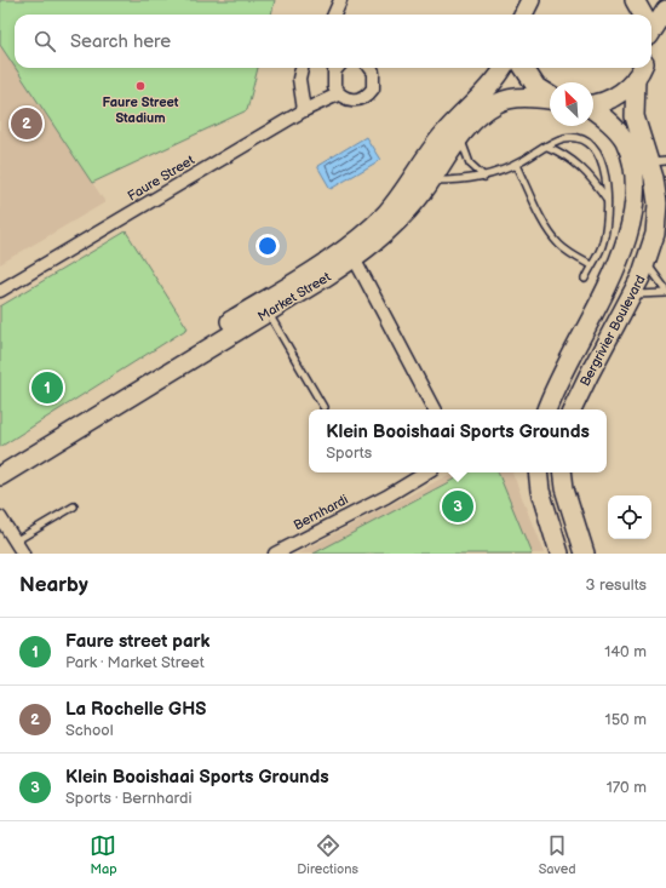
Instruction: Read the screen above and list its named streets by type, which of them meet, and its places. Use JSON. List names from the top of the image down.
{
  "streets": {
    "main road": ["Market Street", "Bergrivier Boulevard"],
    "street": ["Faure Street", "Bernhardi"]
  },
  "places": ["Faure Street Stadium"],
  "north": "top left",
  "page": {
    "search": "Search here",
    "pins": ["2", "1", "3"],
    "popup": ["Klein Booishaai Sports Grounds", "Sports"],
    "heading": ["Nearby", "3 results"],
    "list": [
      {
        "mark": "1",
        "name": "Faure street park",
        "note": "Park · Market Street",
        "value": "140 m"
      },
      {
        "mark": "2",
        "name": "La Rochelle GHS",
        "note": "School",
        "value": "150 m"
      },
      {
        "mark": "3",
        "name": "Klein Booishaai Sports Grounds",
        "note": "Sports · Bernhardi",
        "value": "170 m"
      }
    ],
    "nav": ["Map", "Directions", "Saved"]
  }
}
